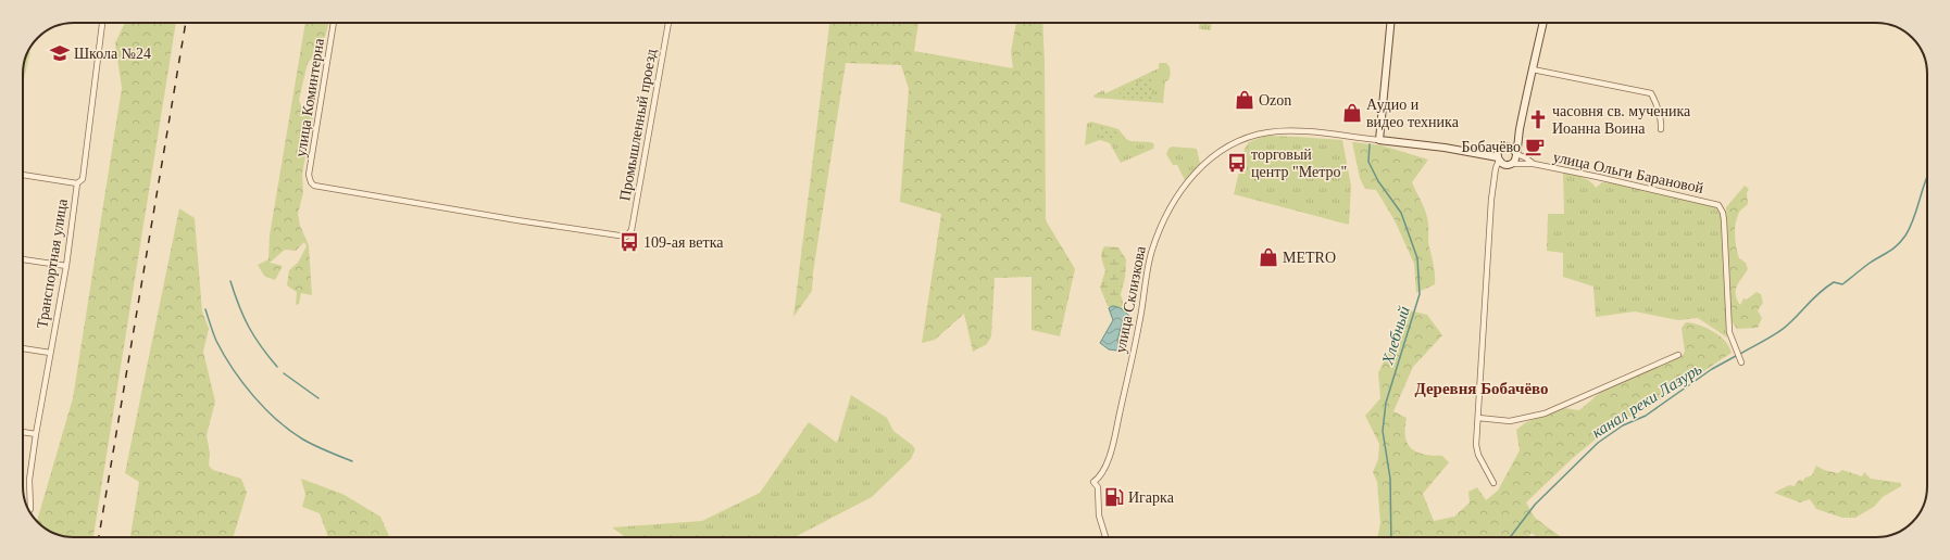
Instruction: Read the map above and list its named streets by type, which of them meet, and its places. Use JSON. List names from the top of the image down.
{
  "streets": {
    "street": [
      "улица Коминтерна",
      "Промышленный проезд",
      "улица Ольги Барановой",
      "Транспортная улица",
      "улица Склизкова"
    ]
  },
  "crossings": [
    ["улица Коминтерна", "Промышленный проезд"]
  ],
  "districts": ["Деревня Бобачёво"],
  "water": ["Хлебный", "канал реки Лазурь"],
  "places": {
    "school or university": ["Школа №24"],
    "shop": ["Ozon", "Аудио и видео техника", "METRO"],
    "church": ["часовня св. мученика Иоанна Воина"],
    "cafe": ["Бобачёво"],
    "bus stop": ["торговый центр \"Метро\"", "109-ая ветка"],
    "fuel station": ["Игарка"]
  }
}
